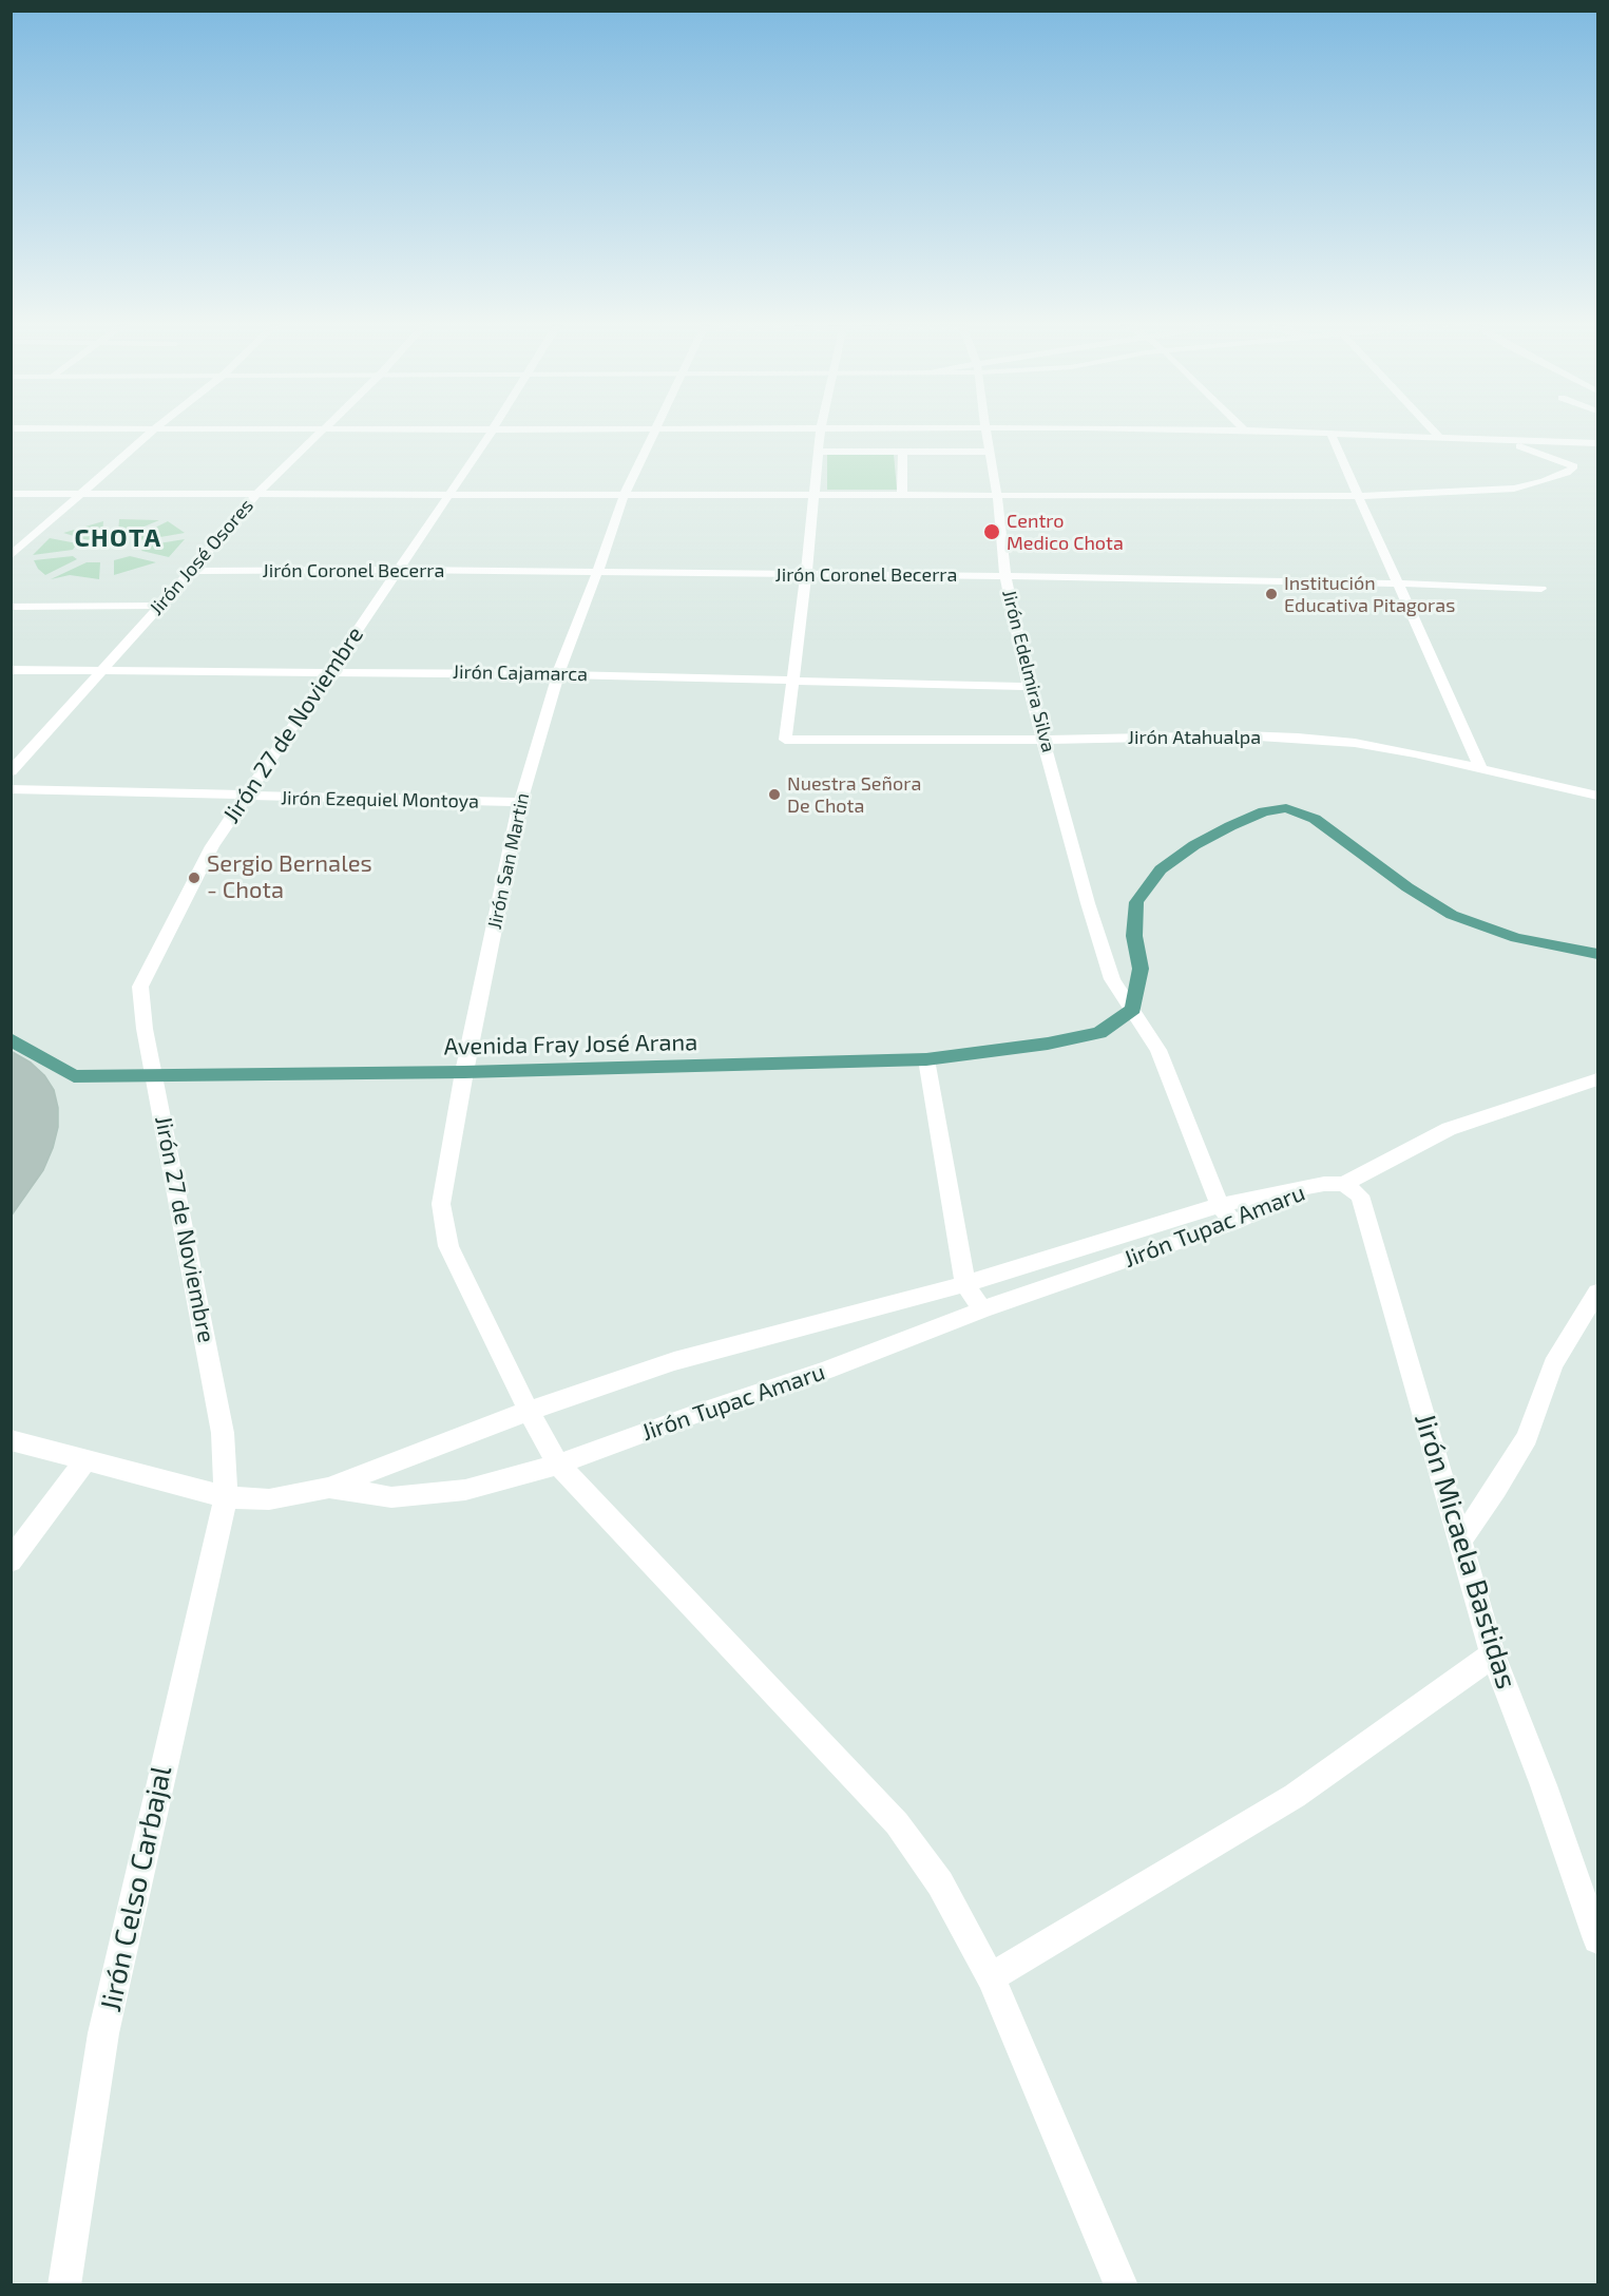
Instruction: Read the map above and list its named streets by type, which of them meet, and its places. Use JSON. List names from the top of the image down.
{
  "streets": {
    "main road": ["Avenida Fray José Arana"],
    "street": [
      "Jirón José Osores",
      "Jirón Coronel Becerra",
      "Jirón Edelmira Silva",
      "Jirón Cajamarca",
      "Jirón 27 de Noviembre",
      "Jirón Atahualpa",
      "Jirón Ezequiel Montoya",
      "Jirón San Martin",
      "Jirón Tupac Amaru",
      "Jirón Micaela Bastidas",
      "Jirón Celso Carbajal"
    ]
  },
  "crossings": [
    ["Jirón José Osores", "Jirón Coronel Becerra"],
    ["Jirón José Osores", "Jirón Cajamarca"],
    ["Jirón Coronel Becerra", "Jirón Edelmira Silva"],
    ["Jirón Coronel Becerra", "Jirón 27 de Noviembre"],
    ["Jirón Coronel Becerra", "Jirón San Martin"],
    ["Jirón Edelmira Silva", "Jirón Cajamarca"],
    ["Jirón Edelmira Silva", "Jirón Atahualpa"],
    ["Jirón Edelmira Silva", "Avenida Fray José Arana"],
    ["Jirón Edelmira Silva", "Jirón Tupac Amaru"],
    ["Jirón Cajamarca", "Jirón 27 de Noviembre"],
    ["Jirón Cajamarca", "Jirón Atahualpa"],
    ["Jirón Cajamarca", "Jirón San Martin"],
    ["Jirón 27 de Noviembre", "Jirón Ezequiel Montoya"],
    ["Jirón 27 de Noviembre", "Avenida Fray José Arana"],
    ["Jirón 27 de Noviembre", "Jirón Tupac Amaru"],
    ["Jirón 27 de Noviembre", "Jirón Celso Carbajal"],
    ["Jirón Ezequiel Montoya", "Jirón San Martin"],
    ["Jirón San Martin", "Avenida Fray José Arana"],
    ["Jirón San Martin", "Jirón Tupac Amaru"],
    ["Jirón Tupac Amaru", "Jirón Micaela Bastidas"],
    ["Jirón Tupac Amaru", "Jirón Celso Carbajal"]
  ],
  "districts": ["CHOTA"],
  "places": [
    "Centro Medico Chota",
    "Institución Educativa Pitagoras",
    "Nuestra Señora De Chota",
    "Sergio Bernales - Chota"
  ]
}
